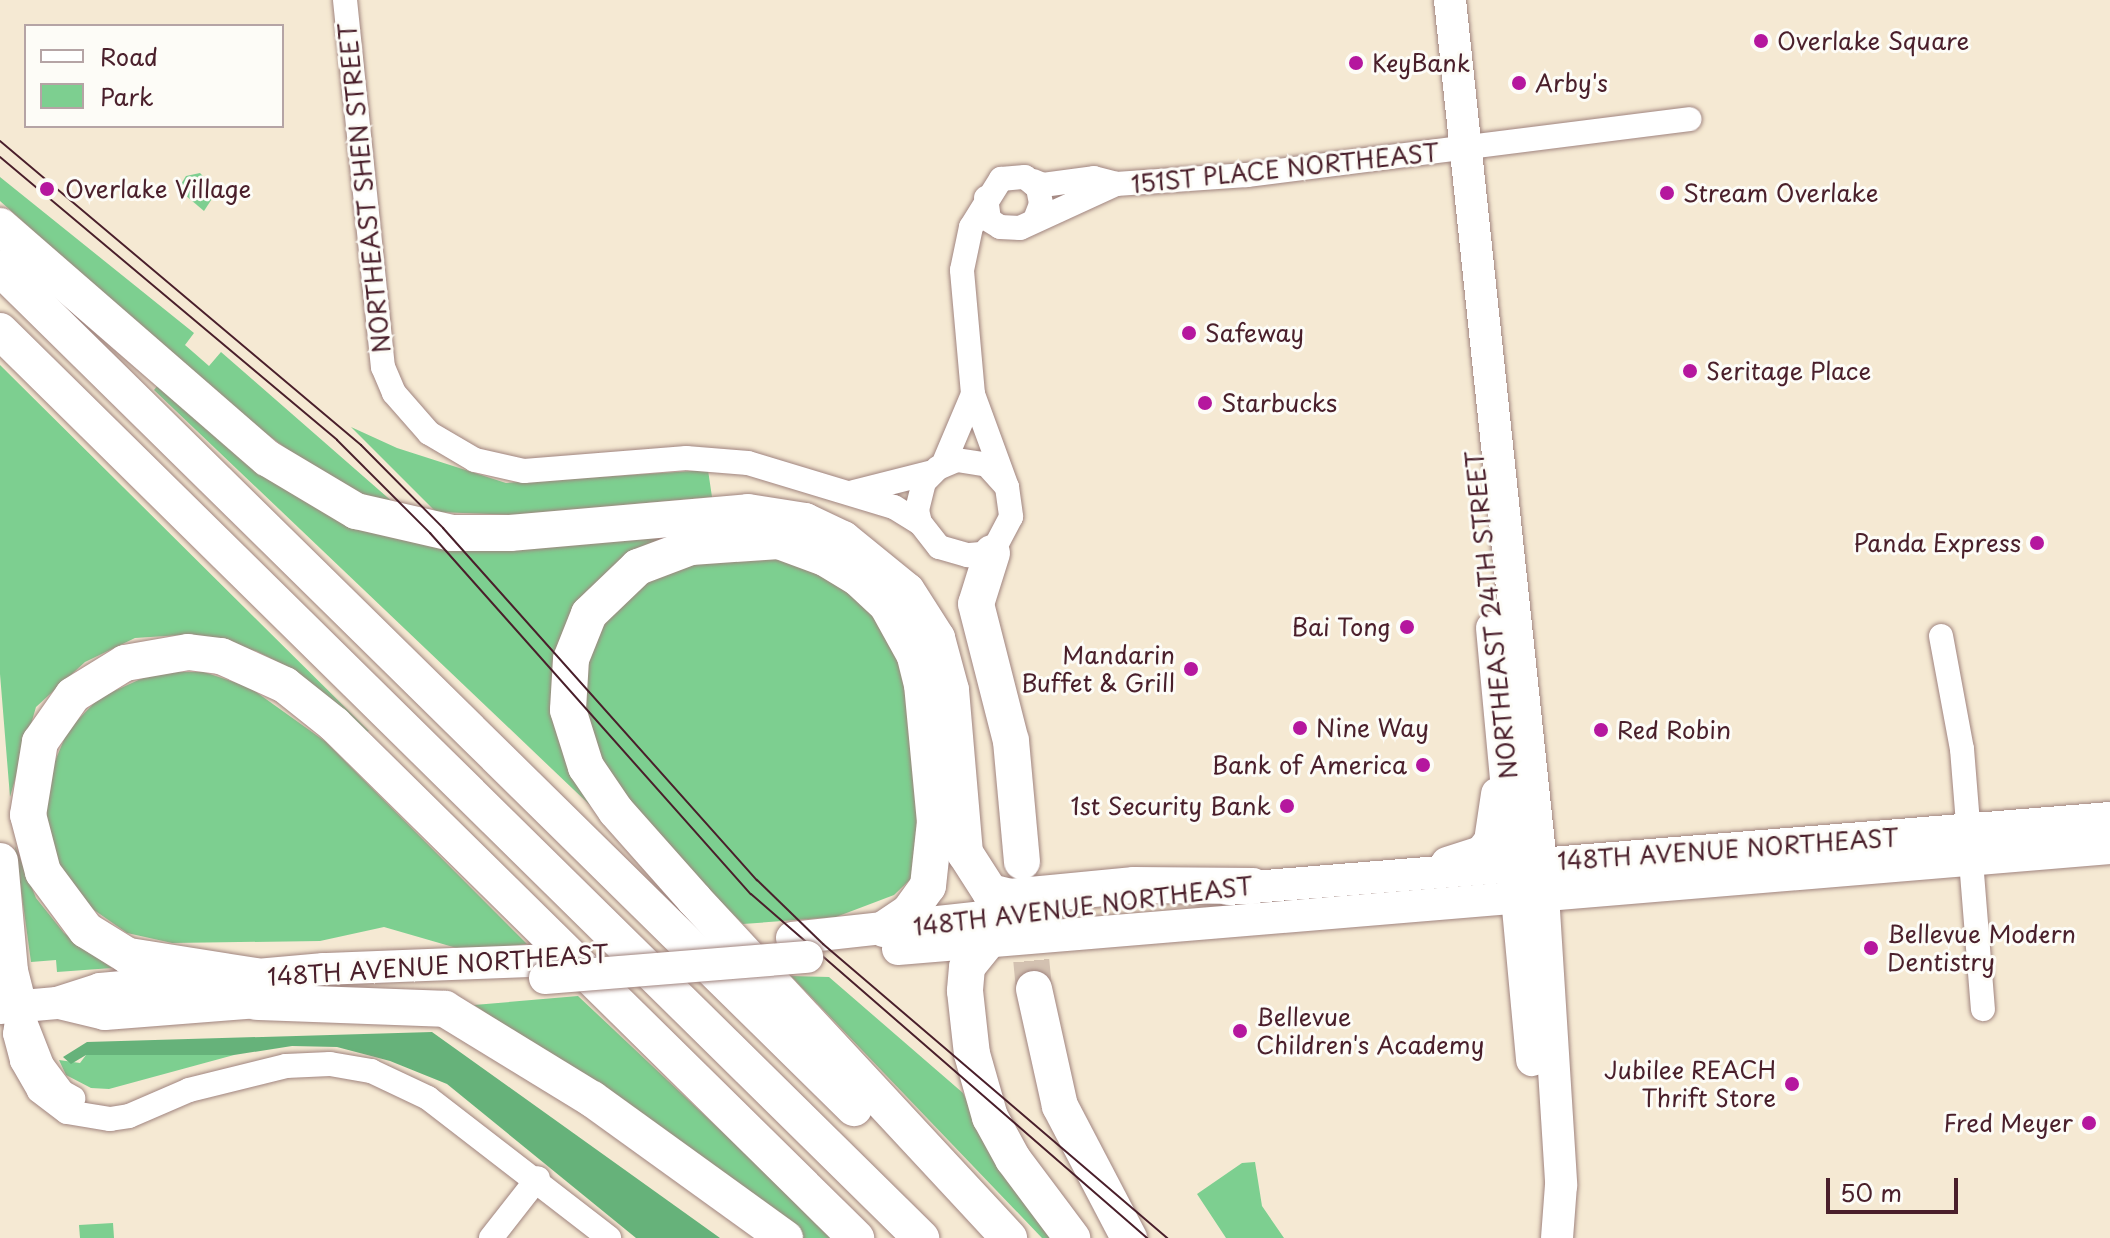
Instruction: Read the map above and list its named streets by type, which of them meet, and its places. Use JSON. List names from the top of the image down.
{
  "streets": {
    "main road": ["NORTHEAST 24TH STREET", "148TH AVENUE NORTHEAST"],
    "street": ["151ST PLACE NORTHEAST", "NORTHEAST SHEN STREET"]
  },
  "crossings": [
    ["151ST PLACE NORTHEAST", "NORTHEAST 24TH STREET"],
    ["NORTHEAST 24TH STREET", "148TH AVENUE NORTHEAST"]
  ],
  "places": [
    "Overlake Square",
    "KeyBank",
    "Arby's",
    "Overlake Village",
    "Stream Overlake",
    "Safeway",
    "Seritage Place",
    "Starbucks",
    "Panda Express",
    "Bai Tong",
    "Mandarin Buffet & Grill",
    "Nine Way",
    "Red Robin",
    "Bank of America",
    "1st Security Bank",
    "Bellevue Modern Dentistry",
    "Bellevue Children's Academy",
    "Jubilee REACH Thrift Store",
    "Fred Meyer"
  ],
  "legend": ["Road", "Park"],
  "scale_bar": "50 m"
}
